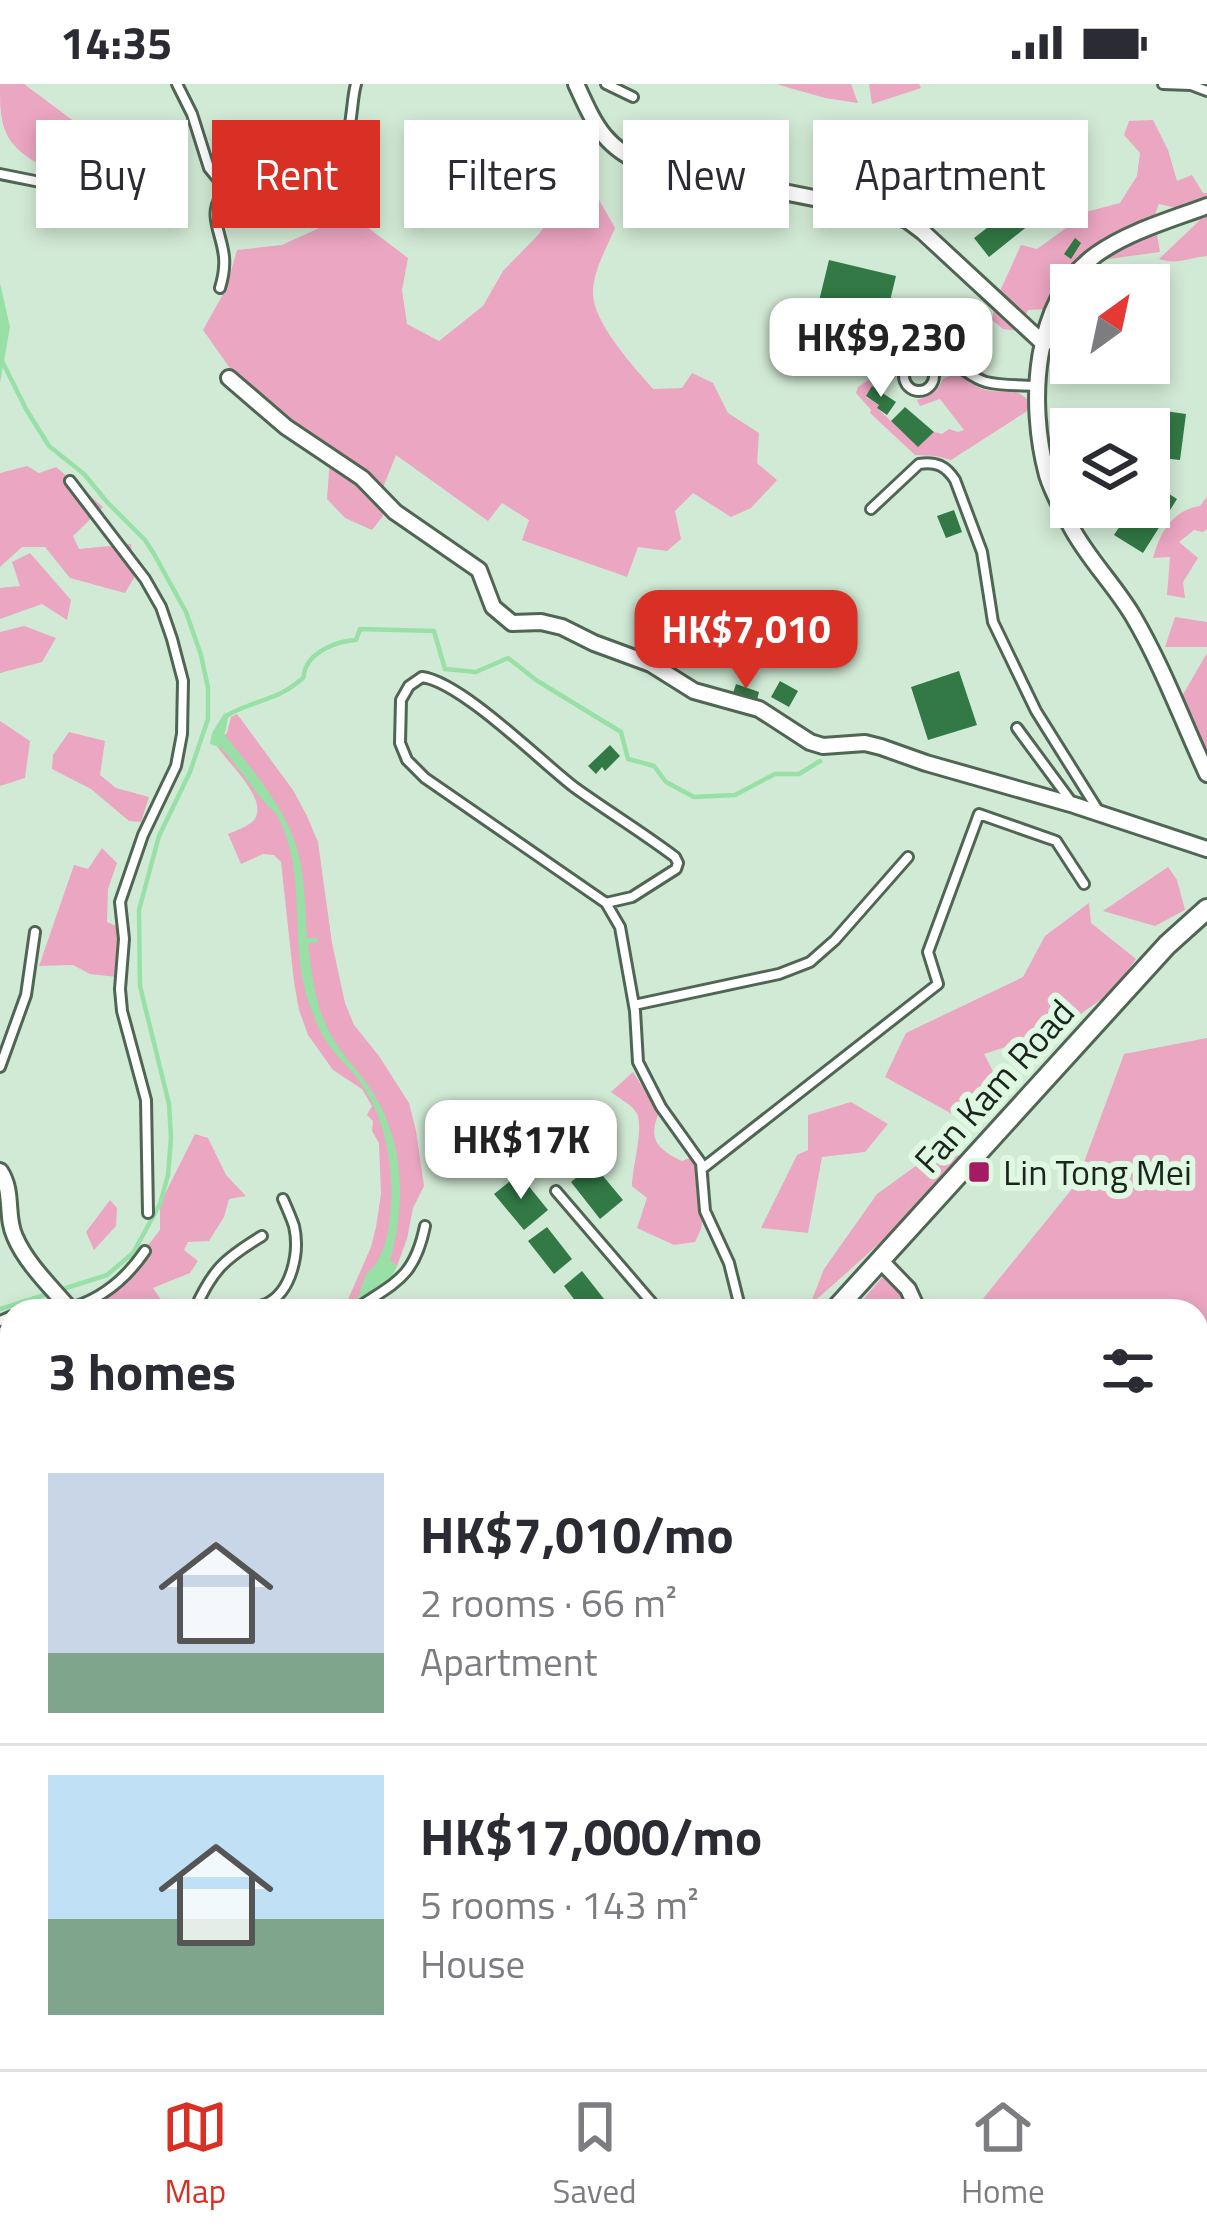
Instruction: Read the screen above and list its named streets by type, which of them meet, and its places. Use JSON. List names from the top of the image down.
{
  "streets": {
    "main road": ["Fan Kam Road"]
  },
  "places": {
    "transit": ["Lin Tong Mei"]
  },
  "north": "top right",
  "page": {
    "status": "14:35",
    "chip": [
      "Buy",
      "Rent",
      "Filters",
      "New",
      "Apartment"
    ],
    "price": ["HK$9,230", "HK$7,010", "HK$17K"],
    "heading": "3 homes",
    "list": [
      {
        "name": "HK$7,010/mo",
        "note": "2 rooms · 66 m² · Apartment"
      },
      {
        "name": "HK$17,000/mo",
        "note": "5 rooms · 143 m² · House"
      }
    ],
    "tabs": ["Map", "Saved", "Home"]
  }
}
